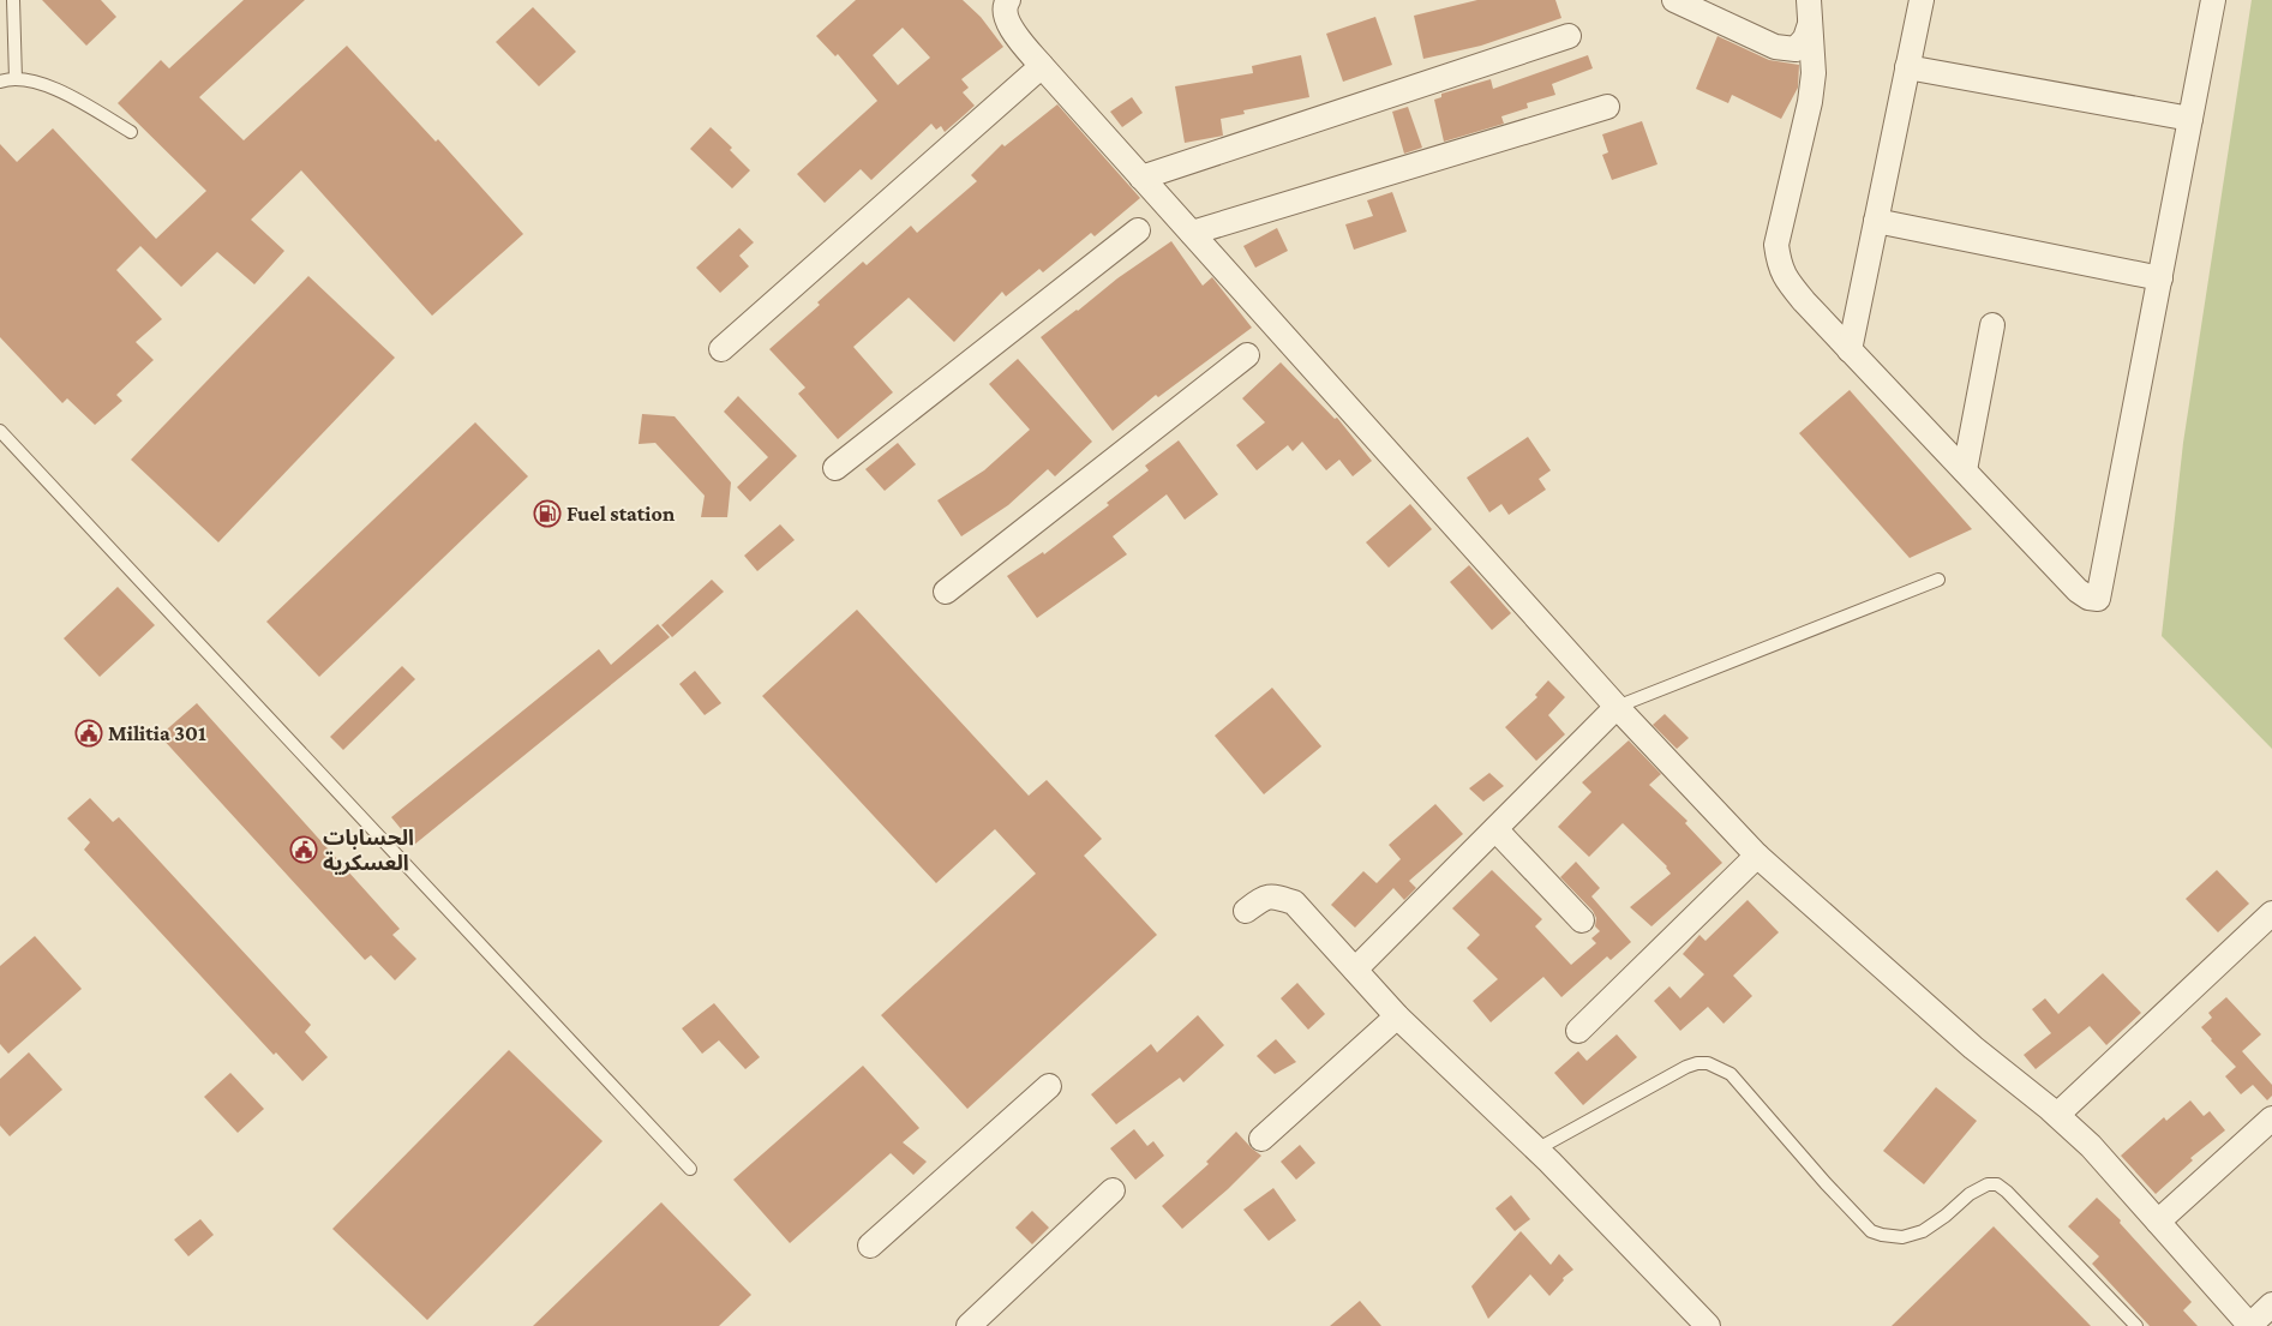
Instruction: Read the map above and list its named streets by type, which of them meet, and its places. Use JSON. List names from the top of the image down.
{
  "places": {
    "fuel station": ["Fuel station"],
    "public building": ["Militia 301", "الحسابات العسكرية"]
  }
}
